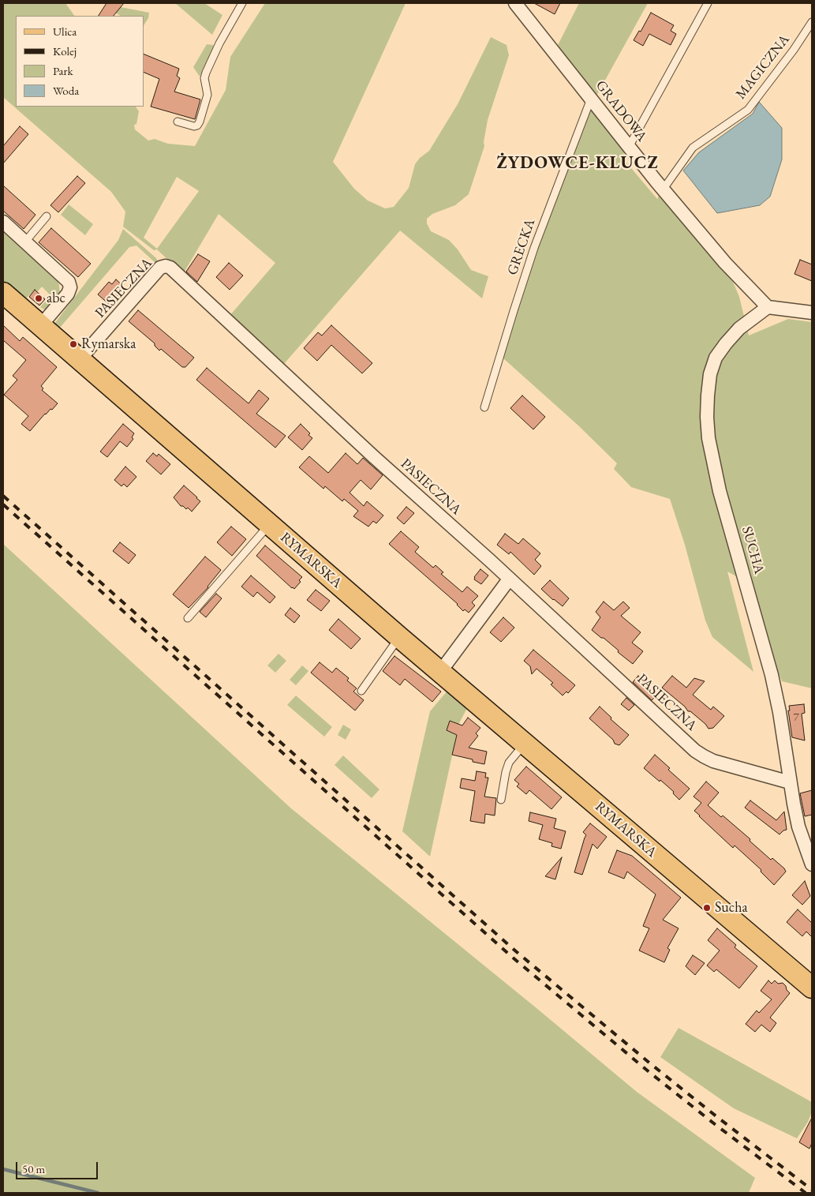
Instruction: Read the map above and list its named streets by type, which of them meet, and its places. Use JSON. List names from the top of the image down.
{
  "streets": {
    "main road": ["RYMARSKA"],
    "street": ["GRADOWA", "PASIECZNA", "SUCHA"],
    "lane": ["MAGICZNA", "GRECKA"]
  },
  "crossings": [
    ["MAGICZNA", "GRADOWA"],
    ["GRADOWA", "GRECKA"],
    ["GRADOWA", "SUCHA"],
    ["PASIECZNA", "SUCHA"],
    ["PASIECZNA", "RYMARSKA"]
  ],
  "districts": ["ŻYDOWCE-KLUCZ"],
  "places": ["abc", "Rymarska", "Sucha"],
  "house_numbers": ["7"],
  "legend": [
    "Ulica",
    "Kolej",
    "Park",
    "Woda"
  ],
  "scale_bar": "50 m"
}
